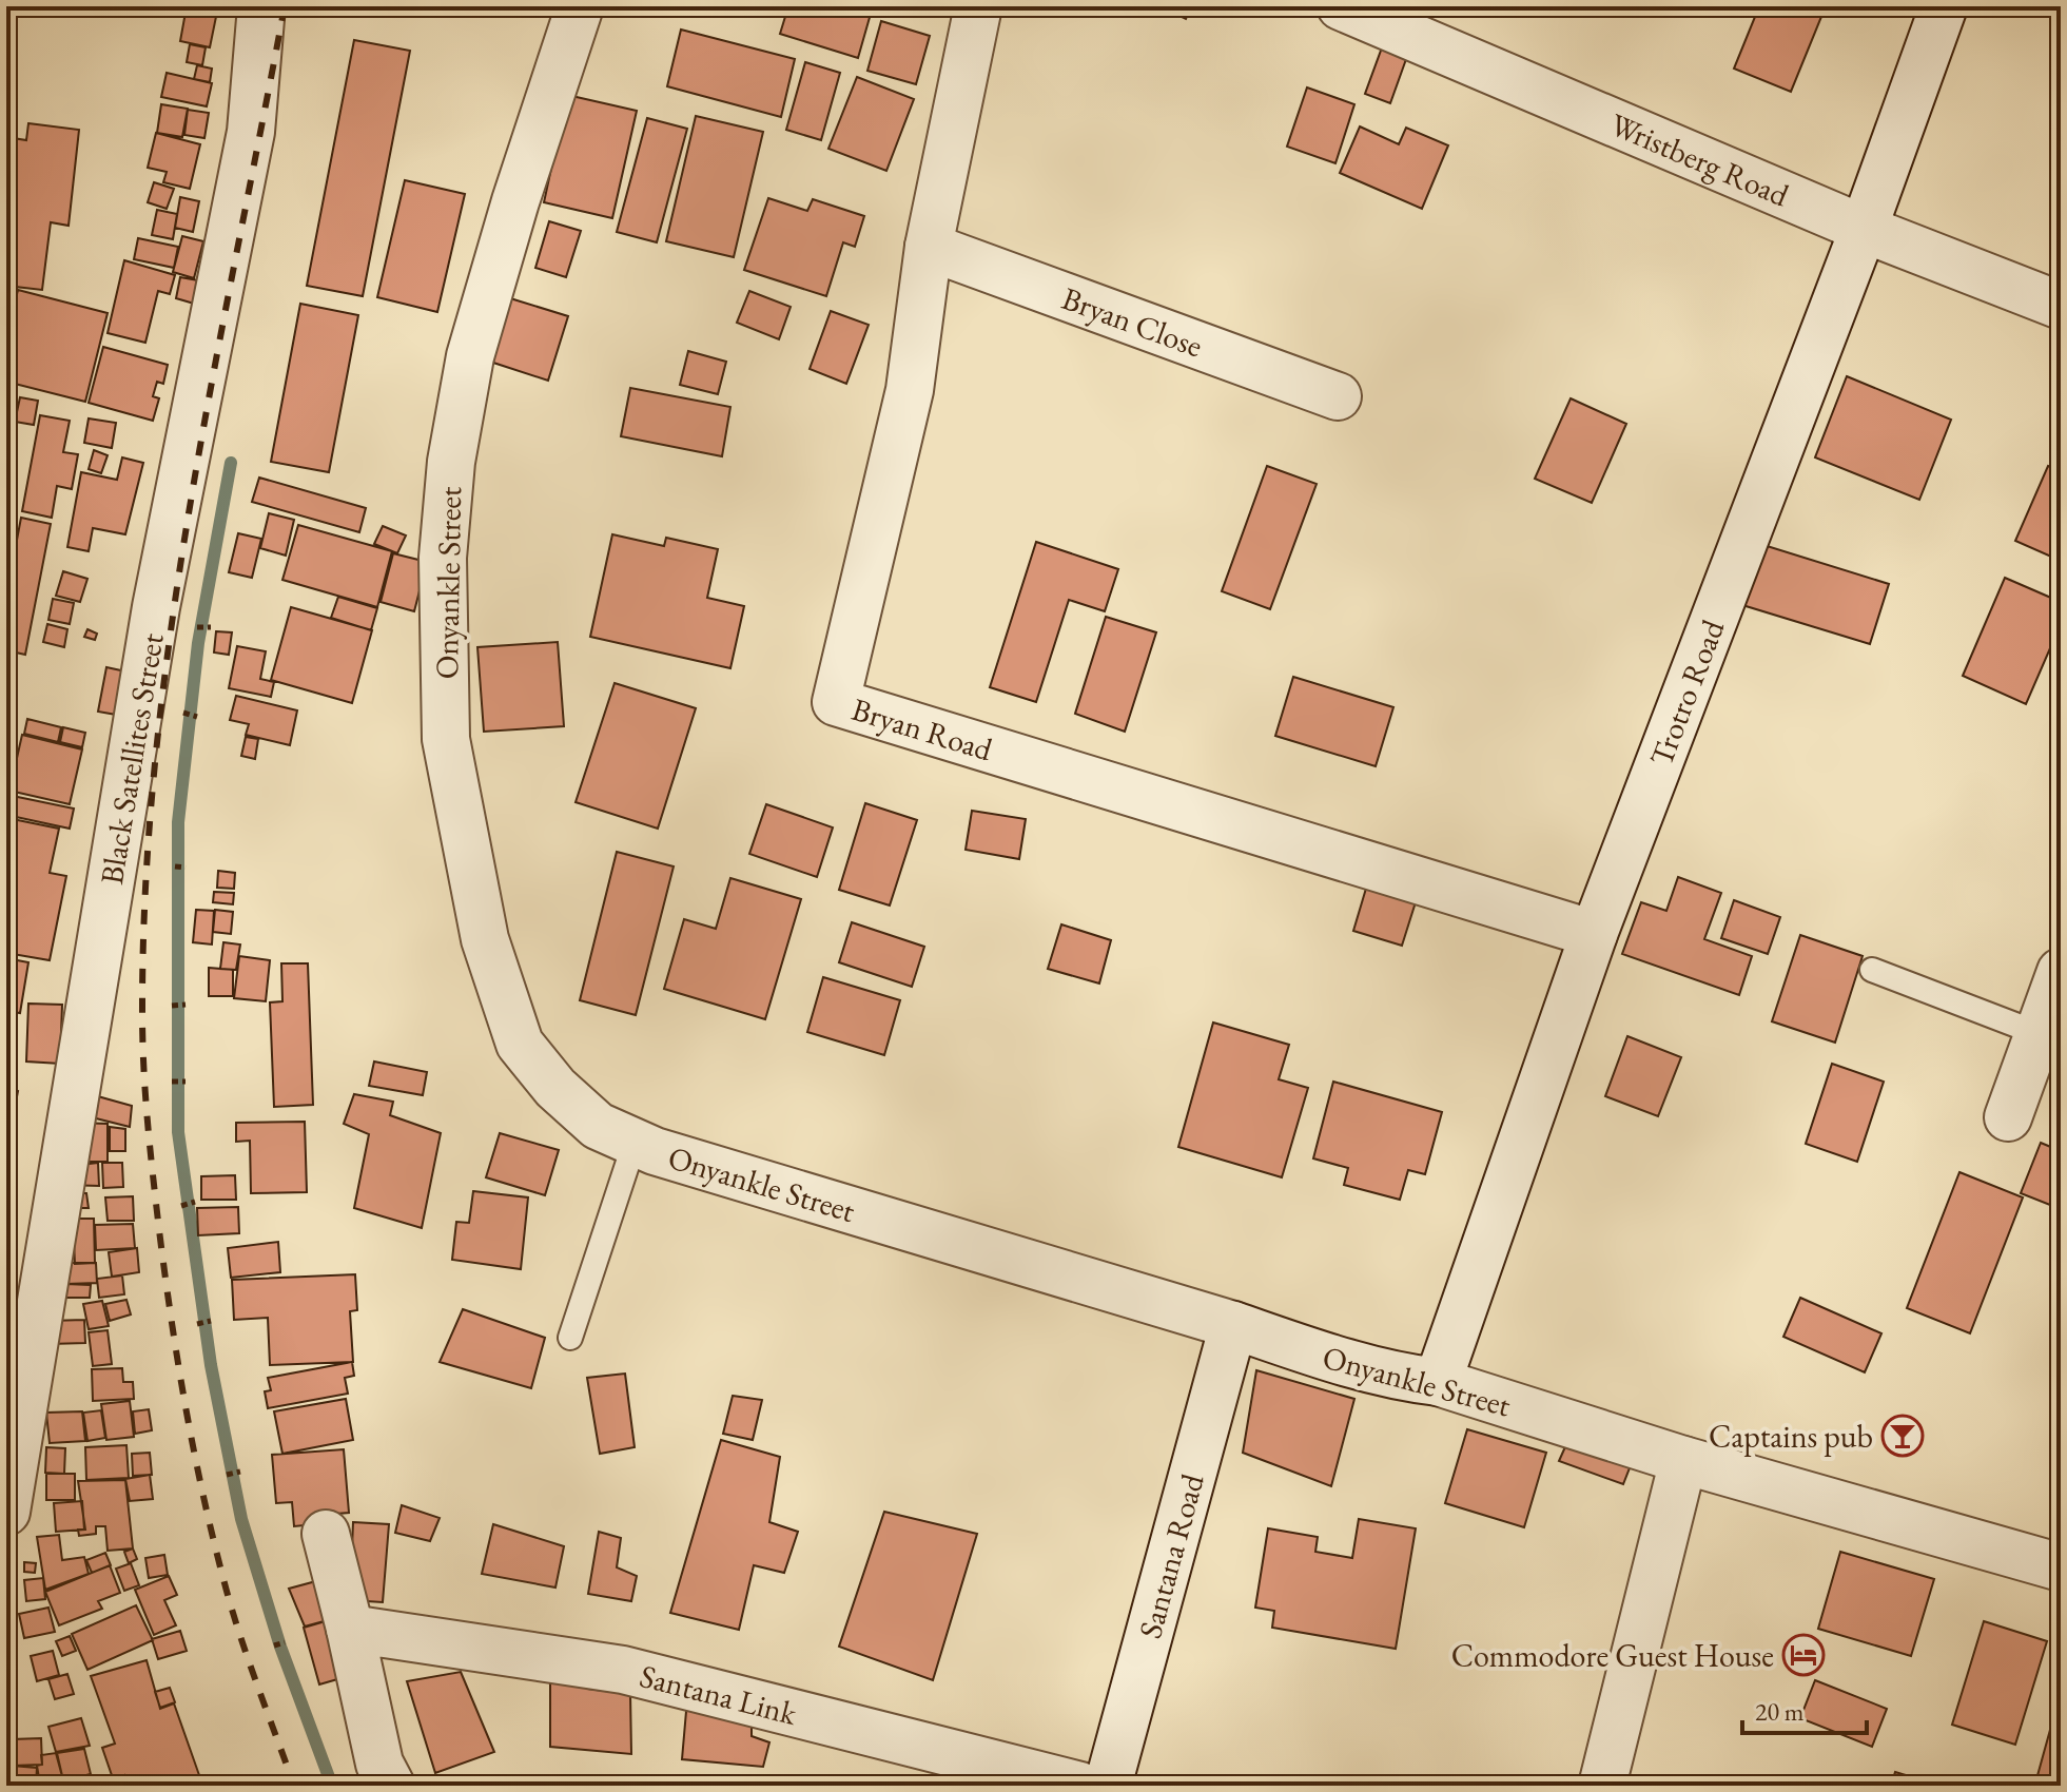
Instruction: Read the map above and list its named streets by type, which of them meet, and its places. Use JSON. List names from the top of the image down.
{
  "streets": {
    "street": [
      "Wristberg Road",
      "Bryan Close",
      "Onyankle Street",
      "Trotro Road",
      "Bryan Road",
      "Black Satellites Street",
      "Santana Road",
      "Santana Link"
    ]
  },
  "crossings": [
    ["Wristberg Road", "Trotro Road"],
    ["Bryan Close", "Bryan Road"],
    ["Onyankle Street", "Trotro Road"],
    ["Onyankle Street", "Santana Road"],
    ["Trotro Road", "Bryan Road"]
  ],
  "places": {
    "bar": ["Captains pub"],
    "hotel": ["Commodore Guest House"]
  },
  "scale_bar": "20 m"
}
